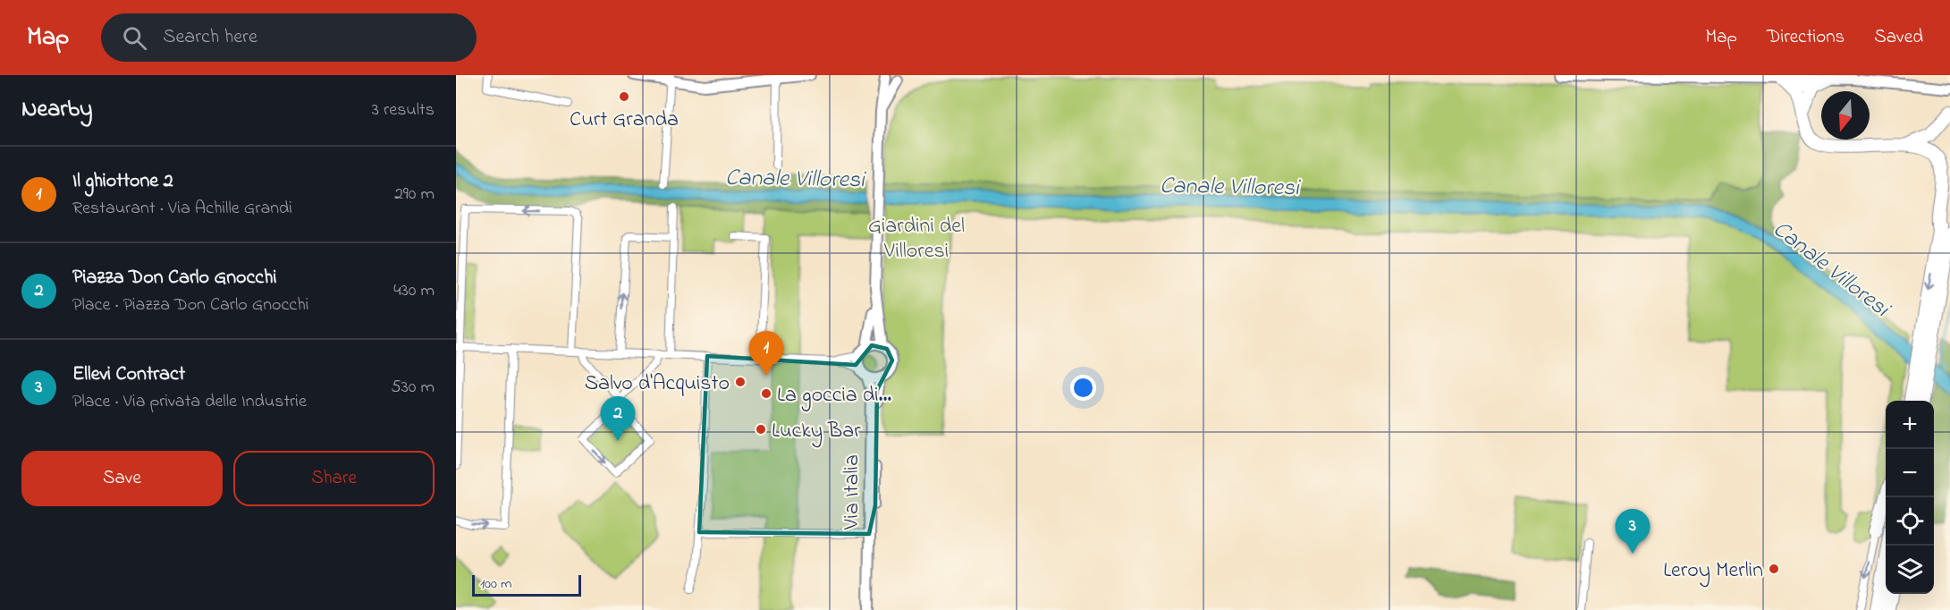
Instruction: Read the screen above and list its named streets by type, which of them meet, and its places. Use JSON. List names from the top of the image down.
{
  "streets": {
    "street": ["Via Italia"]
  },
  "water": ["Canale Villoresi"],
  "parks": ["Giardini del Villoresi"],
  "places": [
    "Curt Granda",
    "Salvo d'Acquisto",
    "La goccia di...",
    "Lucky Bar",
    "Leroy Merlin"
  ],
  "scale_bar": "100 m",
  "north": "bottom",
  "page": {
    "header": "Map",
    "search": "Search here",
    "nav": ["Map", "Directions", "Saved"],
    "heading": ["Nearby", "3 results"],
    "list": [
      {
        "mark": "1",
        "name": "Il ghiottone 2",
        "note": "Restaurant · Via Achille Grandi",
        "value": "290 m"
      },
      {
        "mark": "2",
        "name": "Piazza Don Carlo Gnocchi",
        "note": "Place · Piazza Don Carlo Gnocchi",
        "value": "430 m"
      },
      {
        "mark": "3",
        "name": "Ellevi Contract",
        "note": "Place · Via privata delle Industrie",
        "value": "530 m"
      }
    ],
    "pins": ["1", "2", "3"],
    "map_buttons": ["+", "−"],
    "buttons": ["Save", "Share"],
    "scale": "100 m"
  }
}
